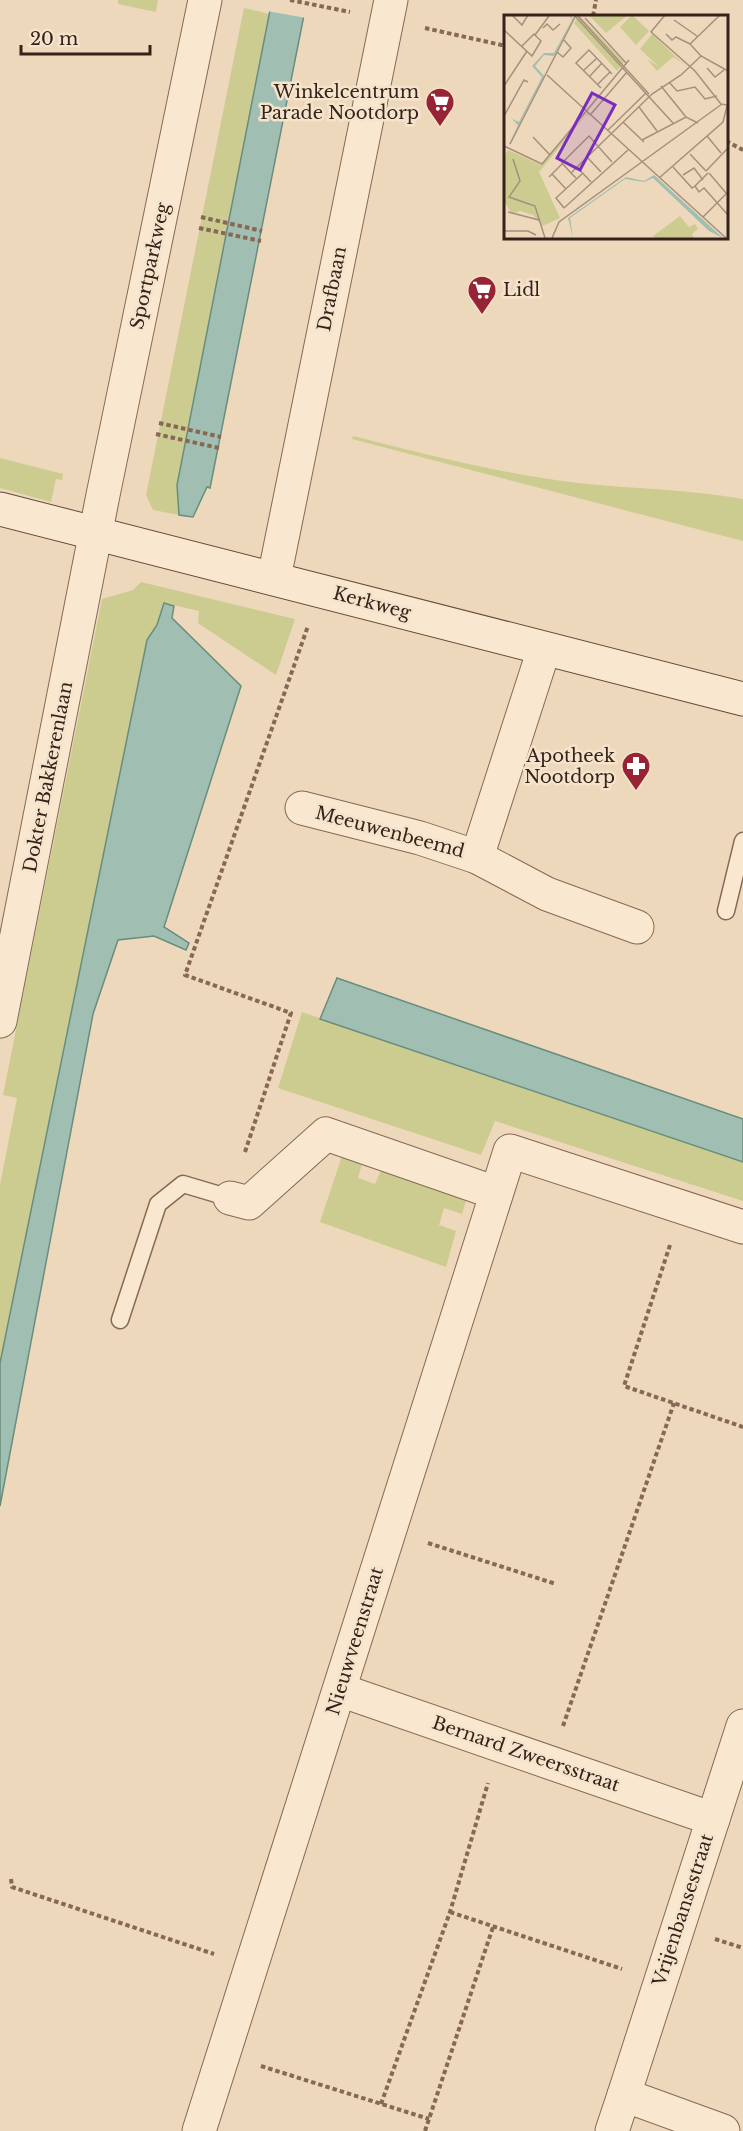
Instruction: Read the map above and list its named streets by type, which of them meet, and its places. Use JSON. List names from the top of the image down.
{
  "streets": {
    "street": [
      "Sportparkweg",
      "Drafbaan",
      "Kerkweg",
      "Dokter Bakkerenlaan",
      "Meeuwenbeemd",
      "Nieuwveenstraat",
      "Bernard Zweersstraat",
      "Vrijenbansestraat"
    ]
  },
  "crossings": [
    ["Sportparkweg", "Kerkweg"],
    ["Sportparkweg", "Dokter Bakkerenlaan"],
    ["Drafbaan", "Kerkweg"],
    ["Kerkweg", "Dokter Bakkerenlaan"],
    ["Kerkweg", "Meeuwenbeemd"],
    ["Nieuwveenstraat", "Bernard Zweersstraat"],
    ["Bernard Zweersstraat", "Vrijenbansestraat"]
  ],
  "places": {
    "supermarket": ["Winkelcentrum Parade Nootdorp", "Lidl"],
    "pharmacy": ["Apotheek Nootdorp"]
  },
  "scale_bar": "20 m"
}
